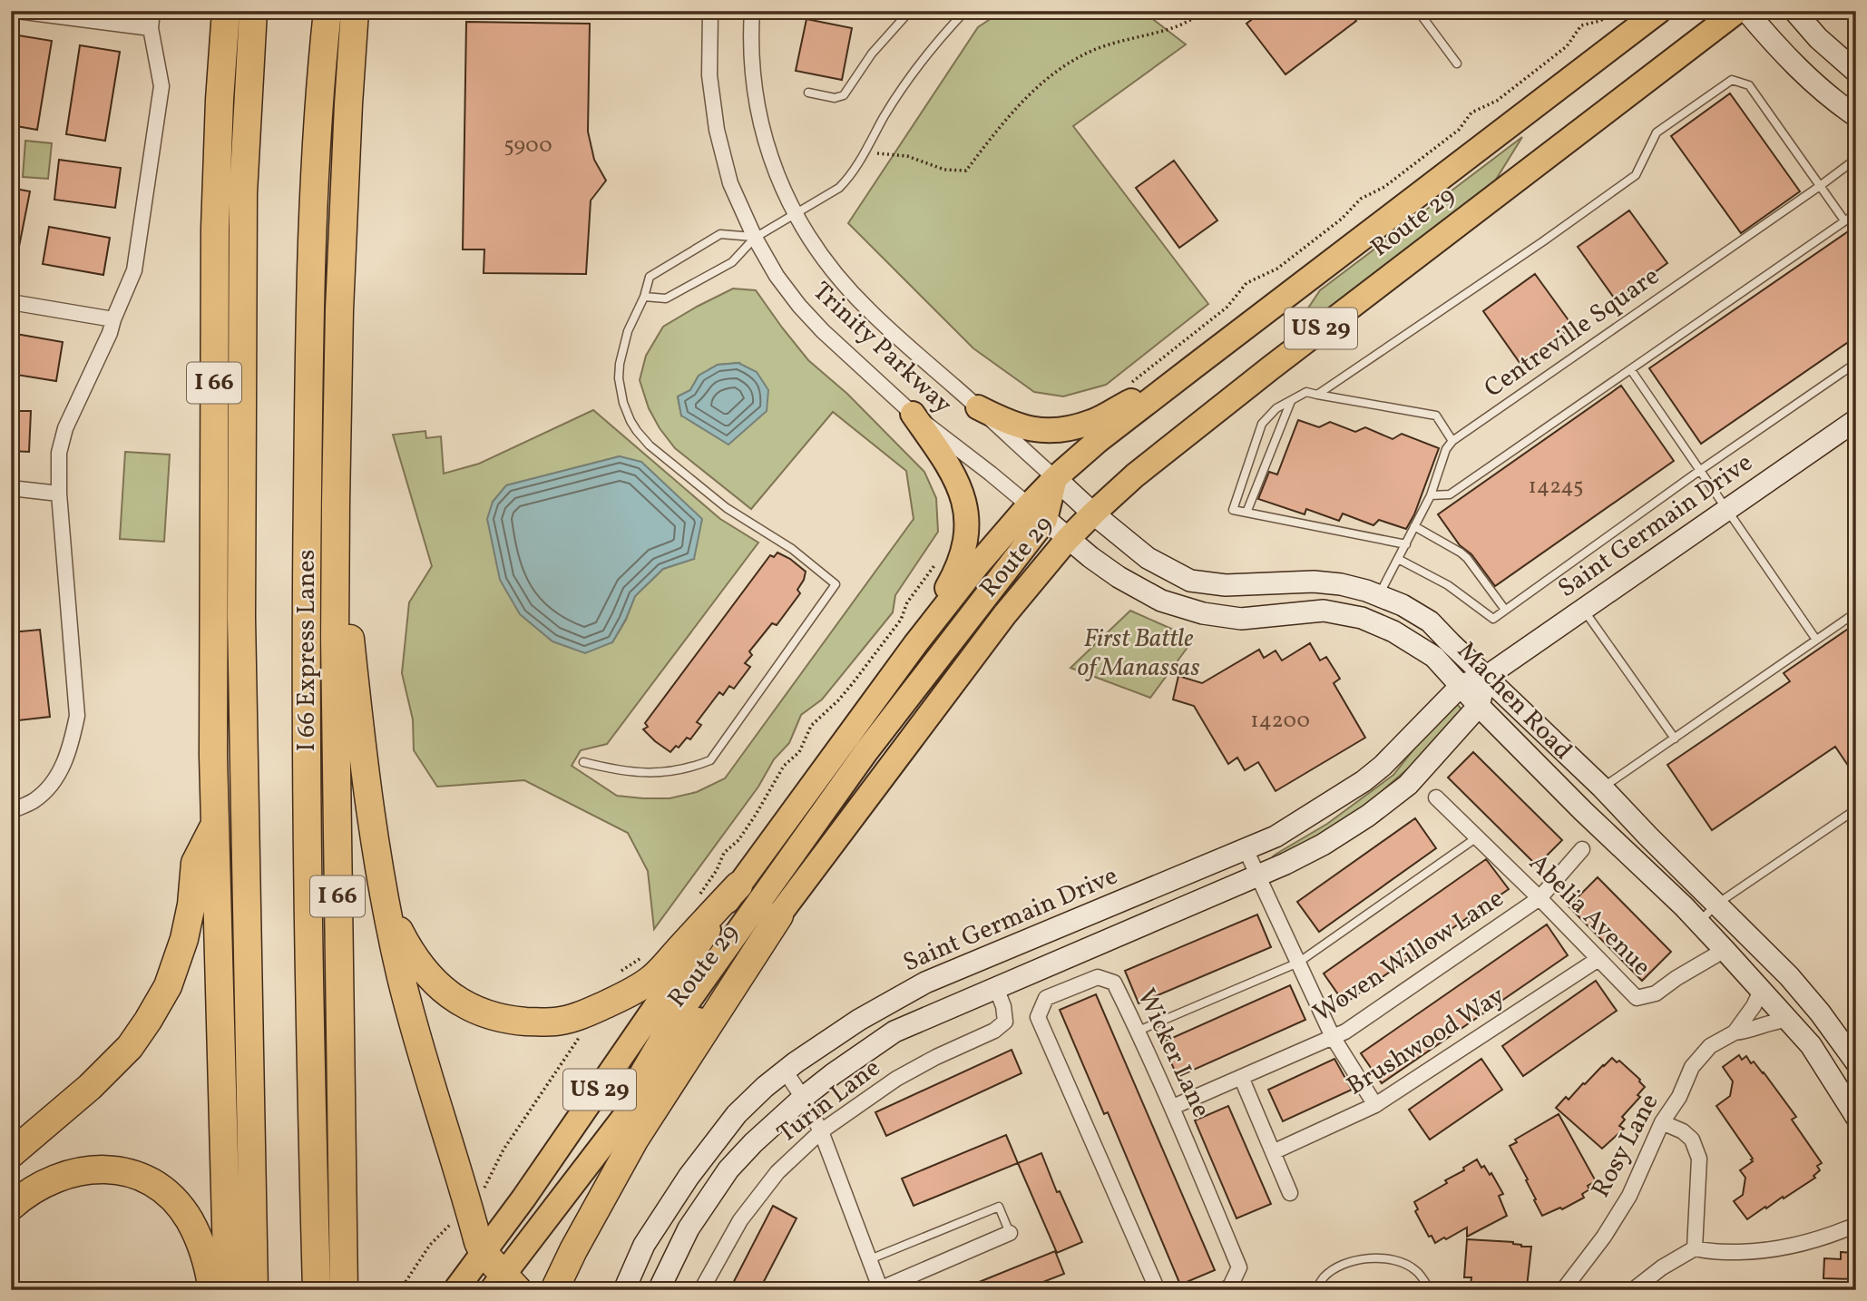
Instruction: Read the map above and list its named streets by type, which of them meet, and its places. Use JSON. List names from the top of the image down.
{
  "streets": {
    "highway": ["I 66", "I 66 Express Lanes"],
    "main road": ["Route 29", "US 29"],
    "street": [
      "Trinity Parkway",
      "Saint Germain Drive",
      "Machen Road",
      "Abelia Avenue",
      "Woven Willow Lane",
      "Brushwood Way",
      "Wicker Lane",
      "Turin Lane",
      "Rosy Lane"
    ],
    "lane": ["Centreville Square"]
  },
  "crossings": [
    ["Route 29", "Trinity Parkway"],
    ["Route 29", "Machen Road"],
    ["Trinity Parkway", "Machen Road"],
    ["Saint Germain Drive", "Machen Road"],
    ["Machen Road", "Abelia Avenue"],
    ["Machen Road", "Rosy Lane"],
    ["Abelia Avenue", "Woven Willow Lane"],
    ["Abelia Avenue", "Brushwood Way"],
    ["Woven Willow Lane", "Wicker Lane"]
  ],
  "parks": ["First Battle of Manassas"],
  "house_numbers": ["5900", "14245", "14200"]
}
